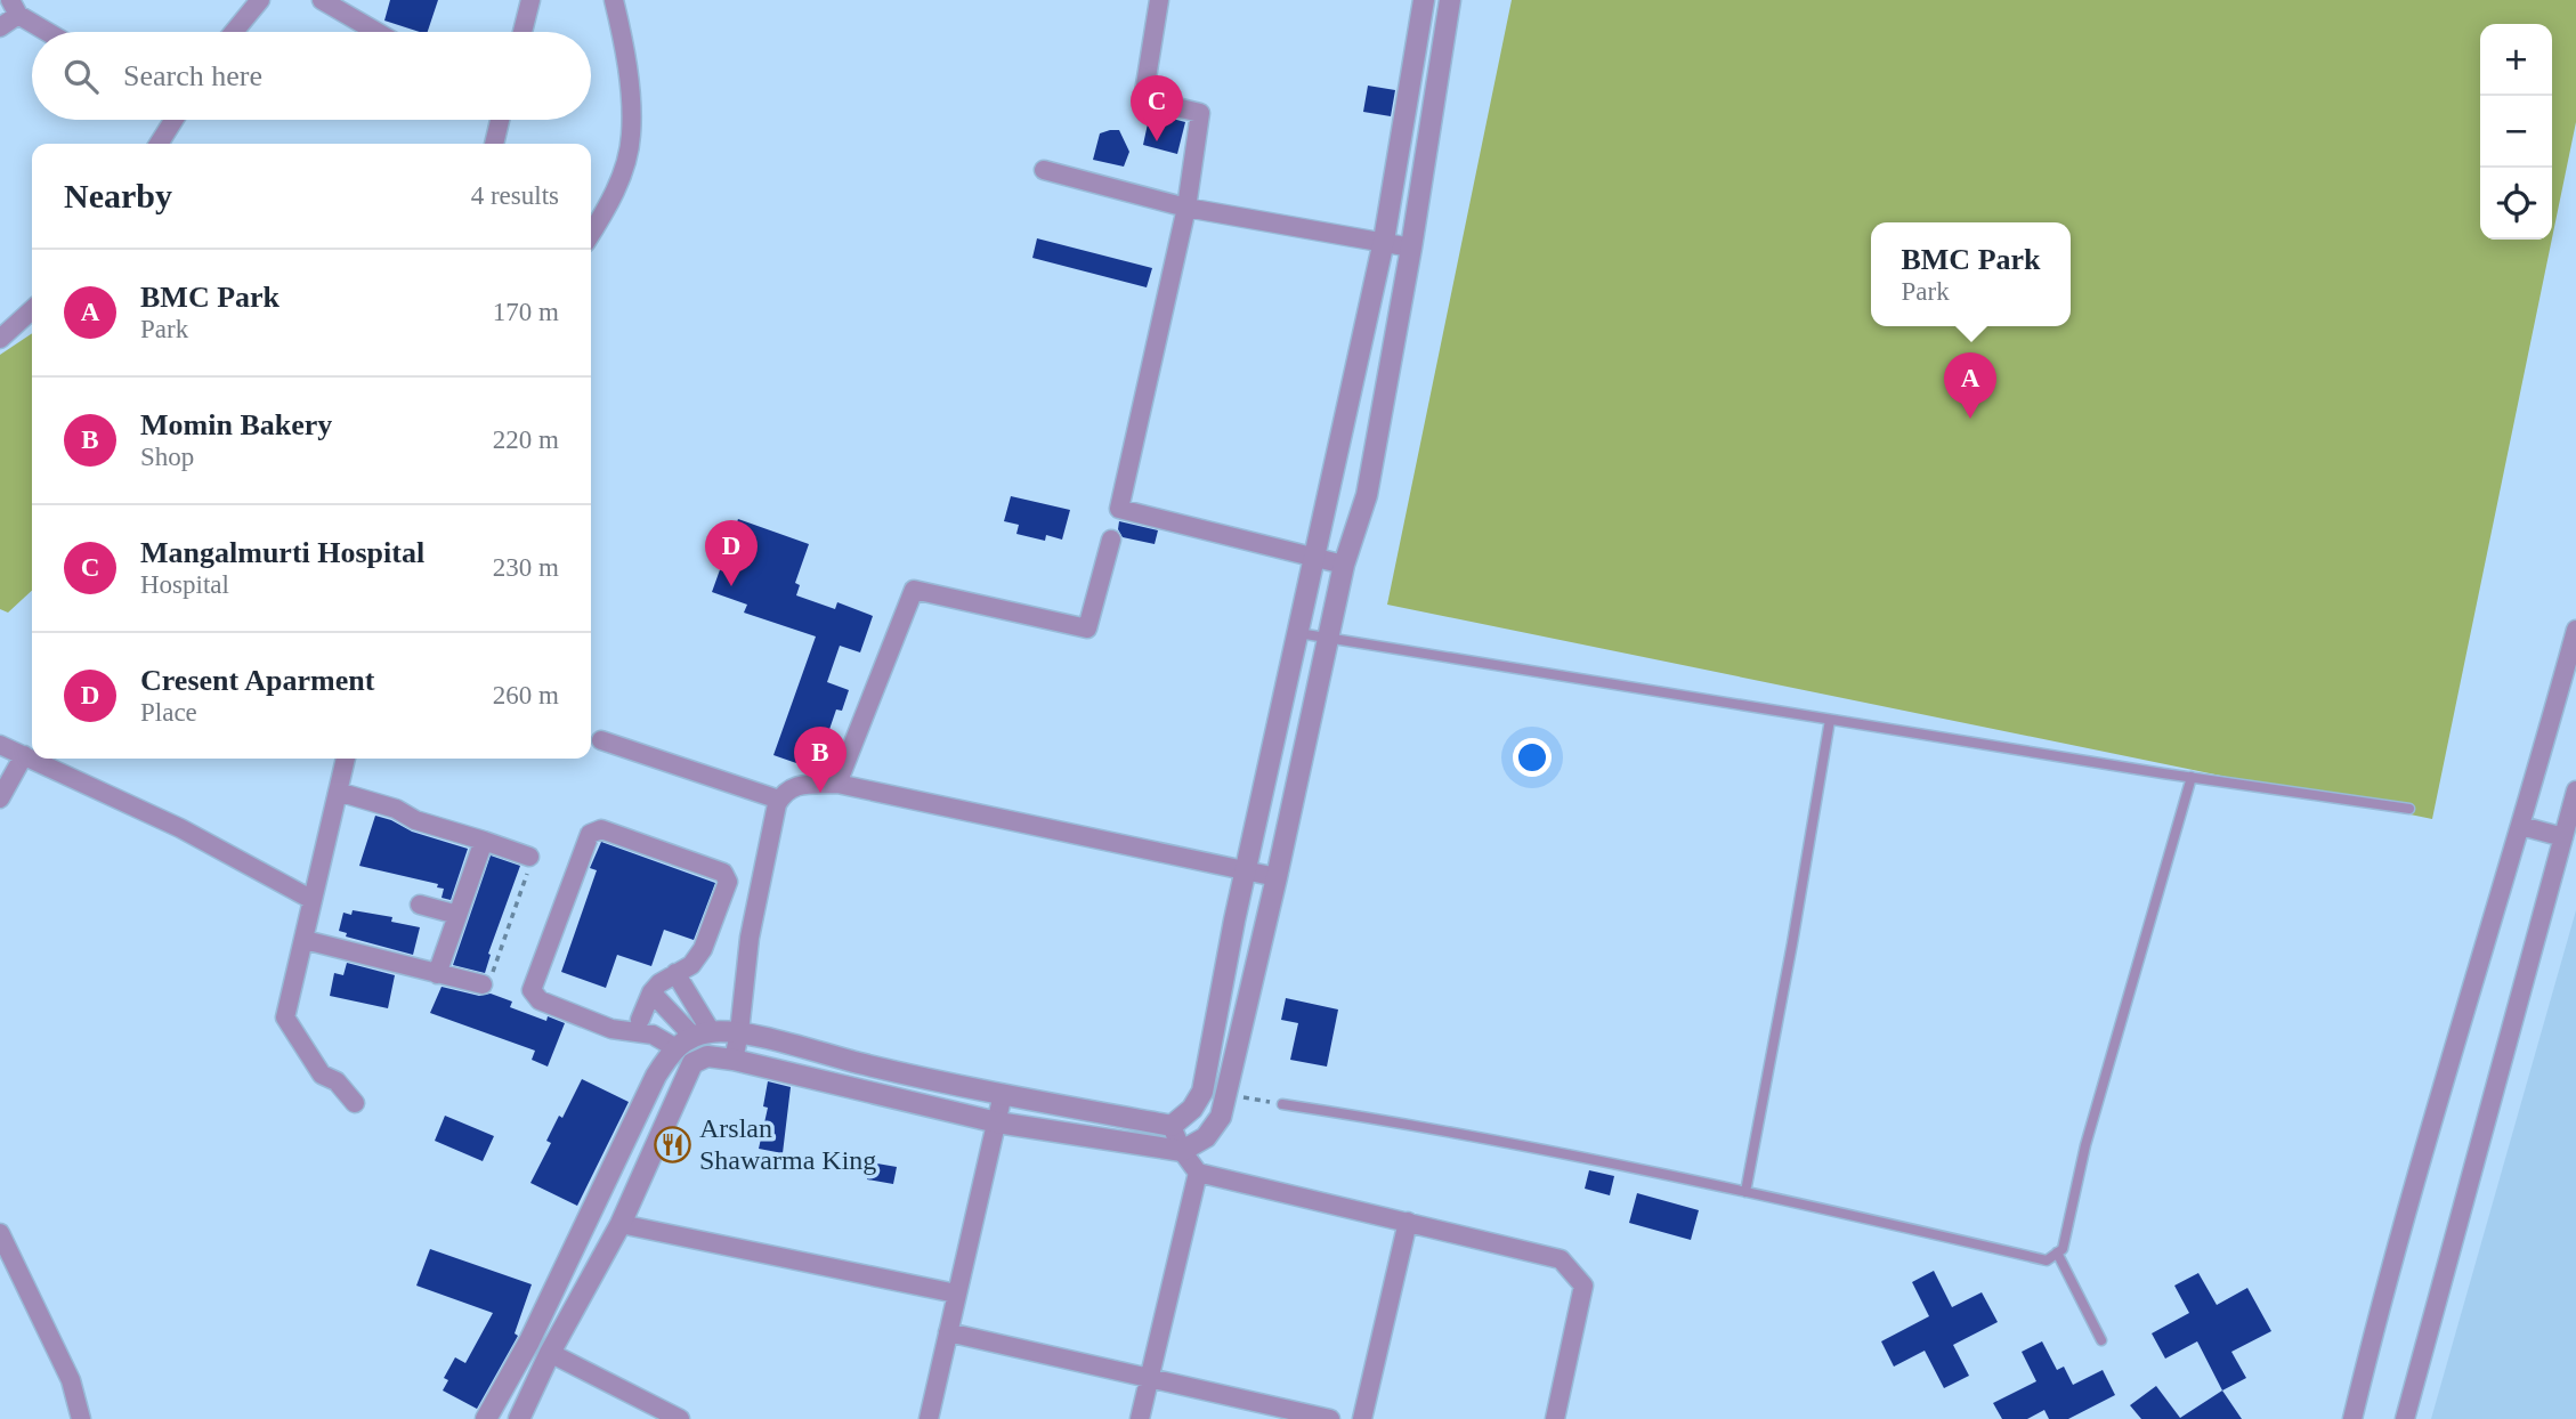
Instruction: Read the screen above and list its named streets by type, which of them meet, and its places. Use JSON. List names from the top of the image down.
{
  "places": {
    "restaurant": ["Arslan Shawarma King"]
  },
  "page": {
    "map_buttons": ["+", "−"],
    "search": "Search here",
    "pins": [
      "C",
      "A",
      "D",
      "B"
    ],
    "heading": ["Nearby", "4 results"],
    "popup": ["BMC Park", "Park"],
    "list": [
      {
        "mark": "A",
        "name": "BMC Park",
        "note": "Park",
        "value": "170 m"
      },
      {
        "mark": "B",
        "name": "Momin Bakery",
        "note": "Shop",
        "value": "220 m"
      },
      {
        "mark": "C",
        "name": "Mangalmurti Hospital",
        "note": "Hospital",
        "value": "230 m"
      },
      {
        "mark": "D",
        "name": "Cresent Aparment",
        "note": "Place",
        "value": "260 m"
      }
    ]
  }
}
